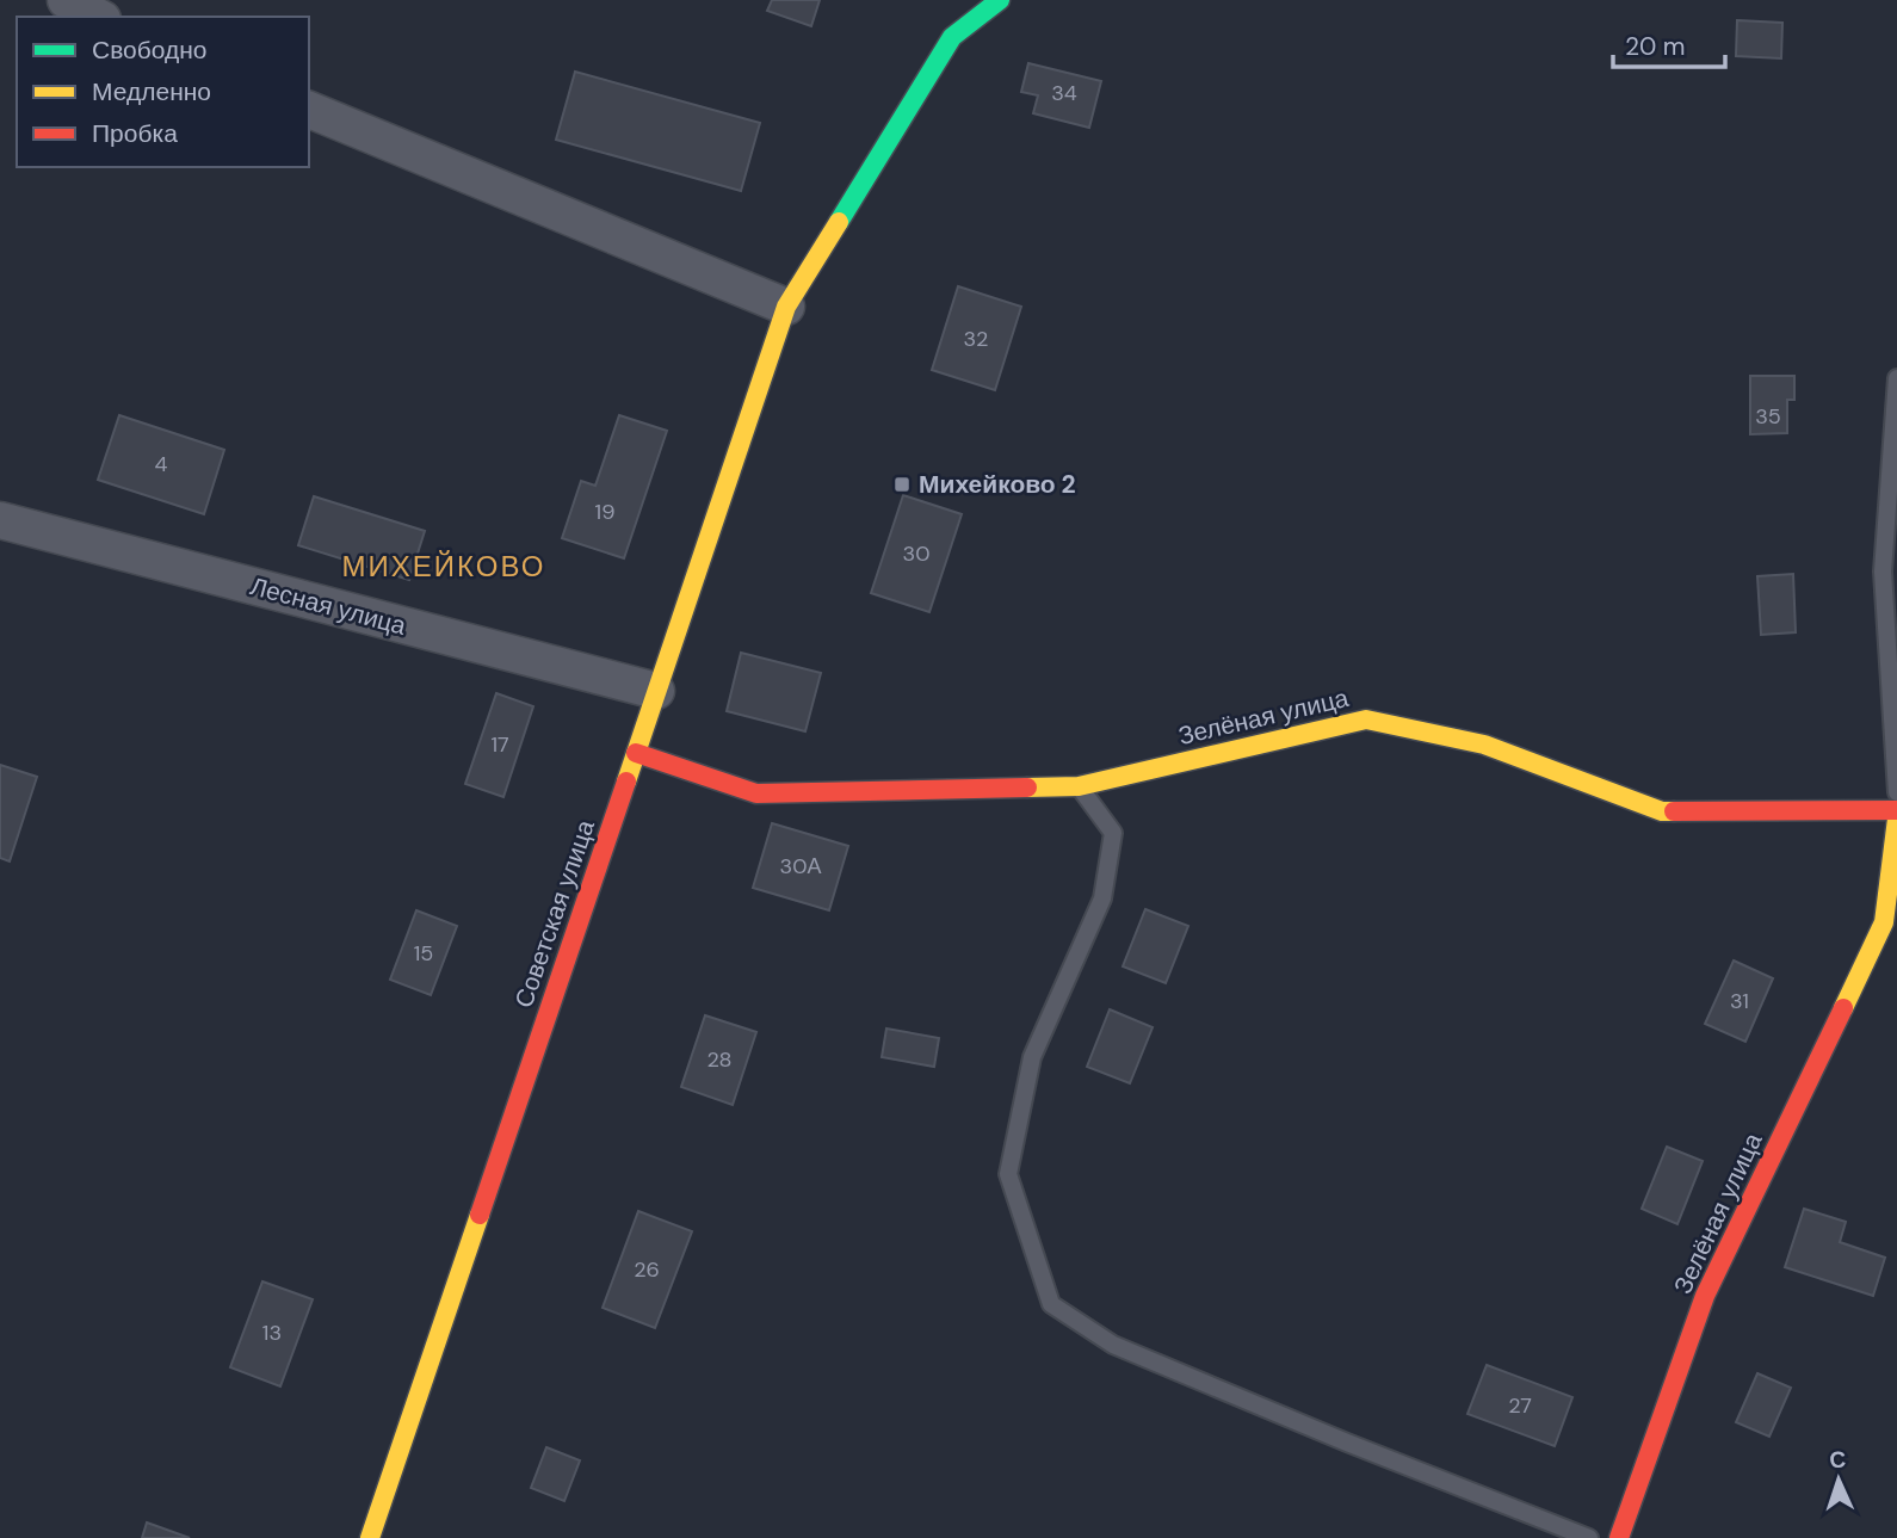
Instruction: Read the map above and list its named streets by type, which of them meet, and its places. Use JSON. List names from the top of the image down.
{
  "streets": {
    "street": ["Лесная улица", "Зелёная улица", "Советская улица"]
  },
  "crossings": [
    ["Лесная улица", "Советская улица"],
    ["Зелёная улица", "Советская улица"]
  ],
  "districts": ["МИХЕЙКОВО"],
  "places": {
    "transit": ["Михейково 2"]
  },
  "house_numbers": [
    "34",
    "32",
    "35",
    "4",
    "19",
    "30",
    "17",
    "30А",
    "15",
    "31",
    "28",
    "26",
    "13",
    "27"
  ],
  "legend": ["Свободно", "Медленно", "Пробка"],
  "scale_bar": "20 m",
  "north": "top"
}
